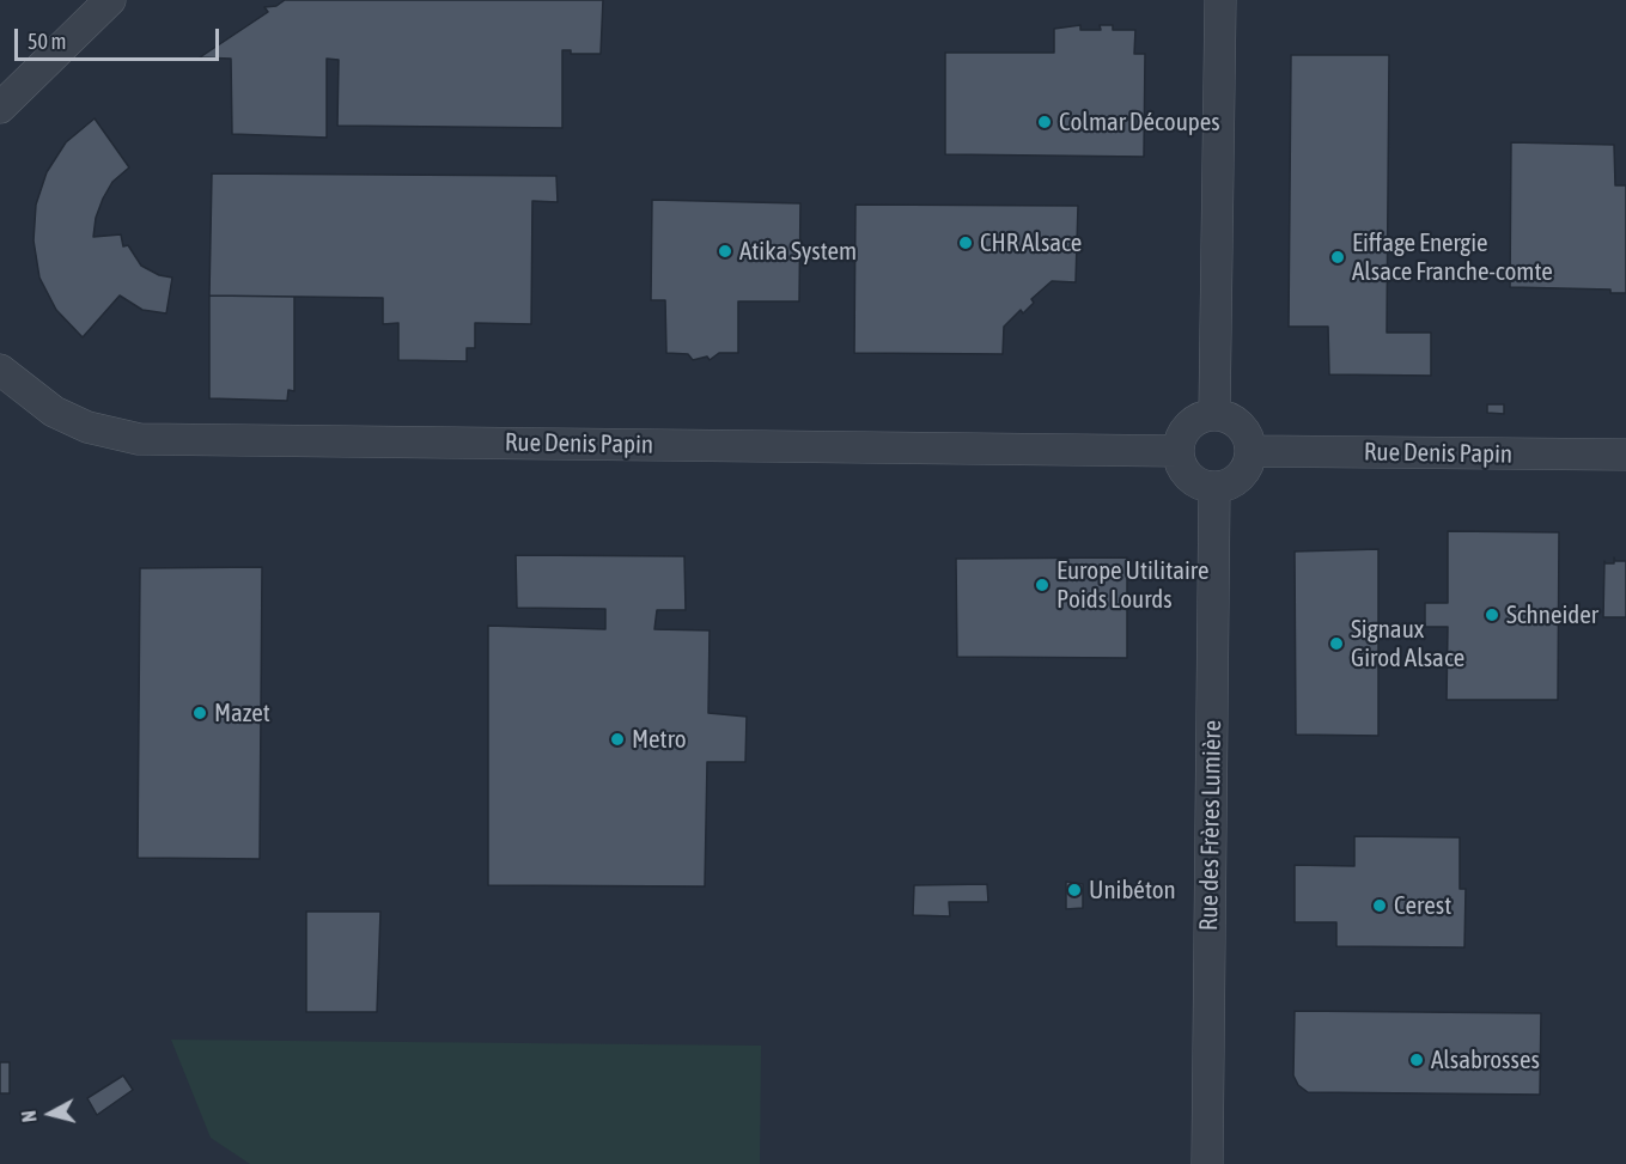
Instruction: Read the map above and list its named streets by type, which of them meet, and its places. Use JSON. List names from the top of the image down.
{
  "streets": {
    "street": ["Rue Denis Papin", "Rue des Frères Lumière"]
  },
  "crossings": [
    ["Rue Denis Papin", "Rue des Frères Lumière"]
  ],
  "places": [
    "Colmar Découpes",
    "CHR Alsace",
    "Atika System",
    "Eiffage Energie Alsace Franche-comte",
    "Europe Utilitaire Poids Lourds",
    "Schneider",
    "Signaux Girod Alsace",
    "Mazet",
    "Metro",
    "Unibéton",
    "Cerest",
    "Alsabrosses"
  ],
  "scale_bar": "50 m",
  "north": "left"
}
